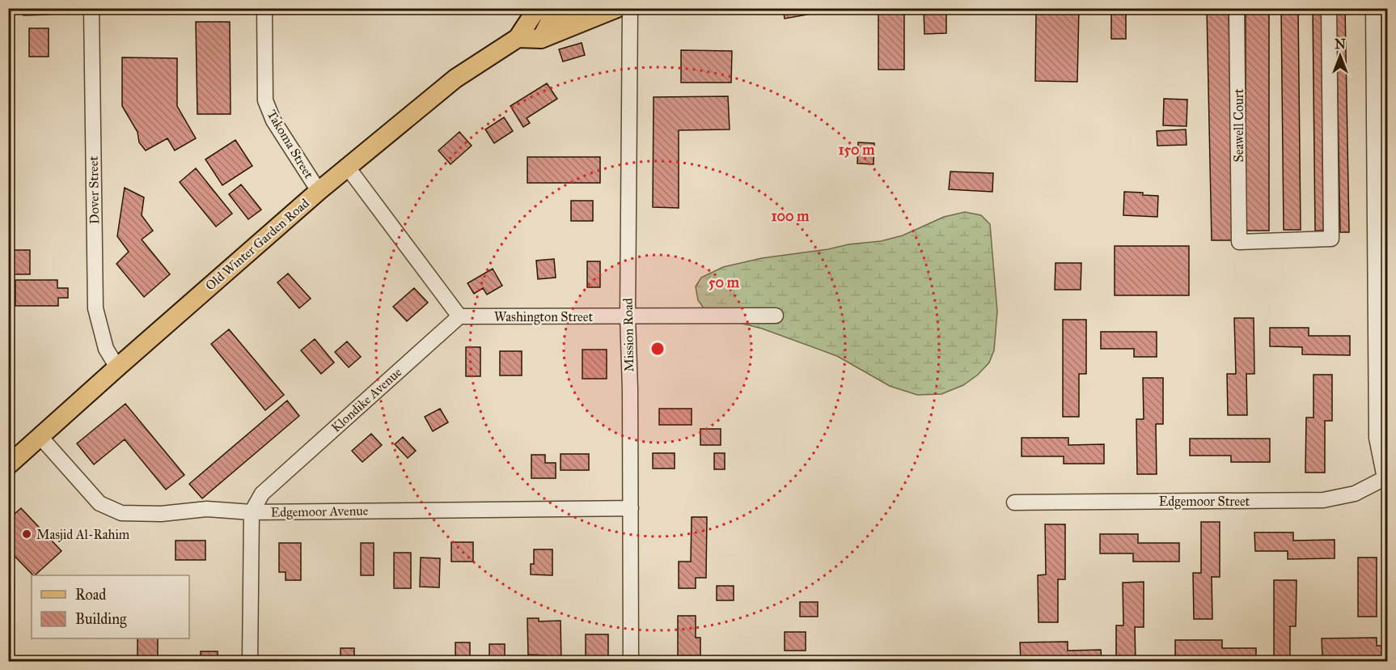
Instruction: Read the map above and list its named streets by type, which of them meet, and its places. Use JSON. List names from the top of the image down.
{
  "streets": {
    "main road": ["Old Winter Garden Road"],
    "street": [
      "Seawell Court",
      "Takoma Street",
      "Dover Street",
      "Washington Street",
      "Mission Road",
      "Klondike Avenue",
      "Edgemoor Street",
      "Edgemoor Avenue"
    ]
  },
  "crossings": [
    ["Takoma Street", "Old Winter Garden Road"],
    ["Dover Street", "Old Winter Garden Road"],
    ["Old Winter Garden Road", "Edgemoor Avenue"],
    ["Washington Street", "Mission Road"],
    ["Washington Street", "Klondike Avenue"],
    ["Mission Road", "Edgemoor Avenue"],
    ["Klondike Avenue", "Edgemoor Avenue"]
  ],
  "places": ["Masjid Al-Rahim"],
  "legend": ["Road", "Building"],
  "north": "top",
  "rings": ["150 m", "100 m", "50 m"]
}
